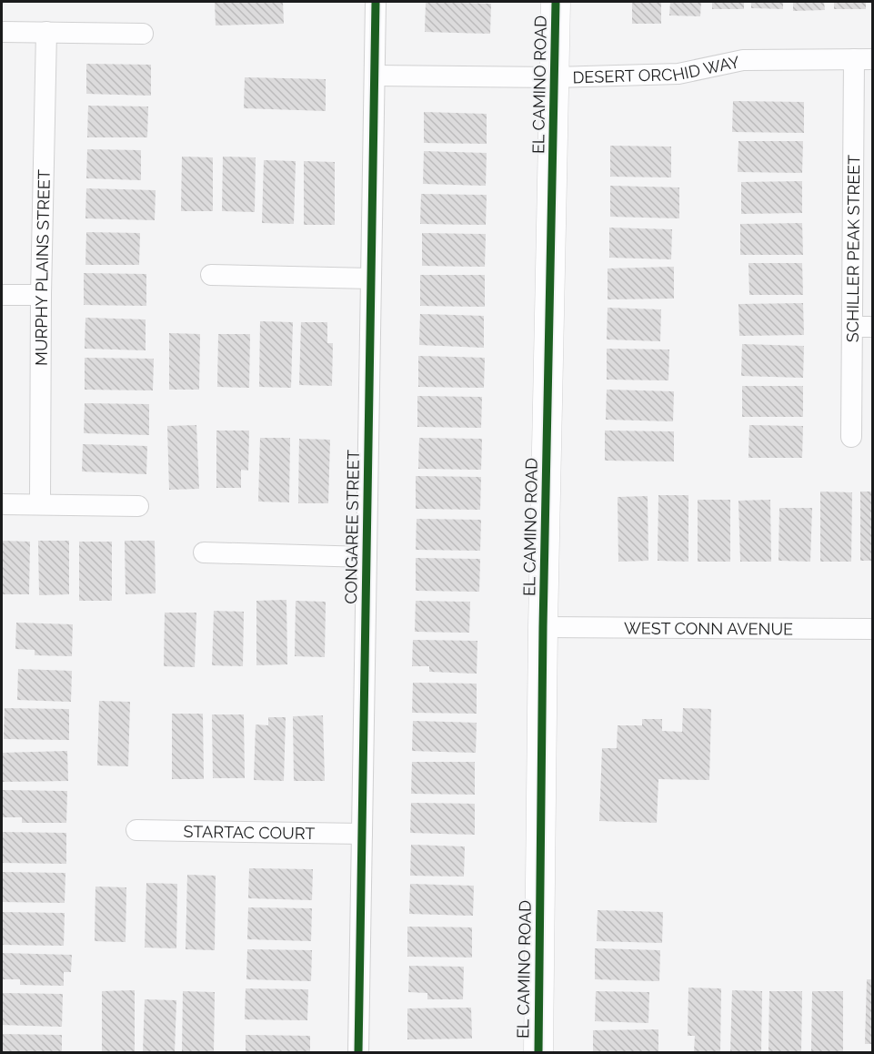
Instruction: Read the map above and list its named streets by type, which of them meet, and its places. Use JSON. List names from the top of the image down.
{
  "streets": {
    "street": [
      "DESERT ORCHID WAY",
      "EL CAMINO ROAD",
      "SCHILLER PEAK STREET",
      "MURPHY PLAINS STREET",
      "CONGAREE STREET",
      "WEST CONN AVENUE",
      "STARTAC COURT"
    ]
  },
  "crossings": [
    ["DESERT ORCHID WAY", "EL CAMINO ROAD"],
    ["DESERT ORCHID WAY", "SCHILLER PEAK STREET"],
    ["DESERT ORCHID WAY", "CONGAREE STREET"],
    ["EL CAMINO ROAD", "WEST CONN AVENUE"],
    ["CONGAREE STREET", "STARTAC COURT"]
  ]
}
